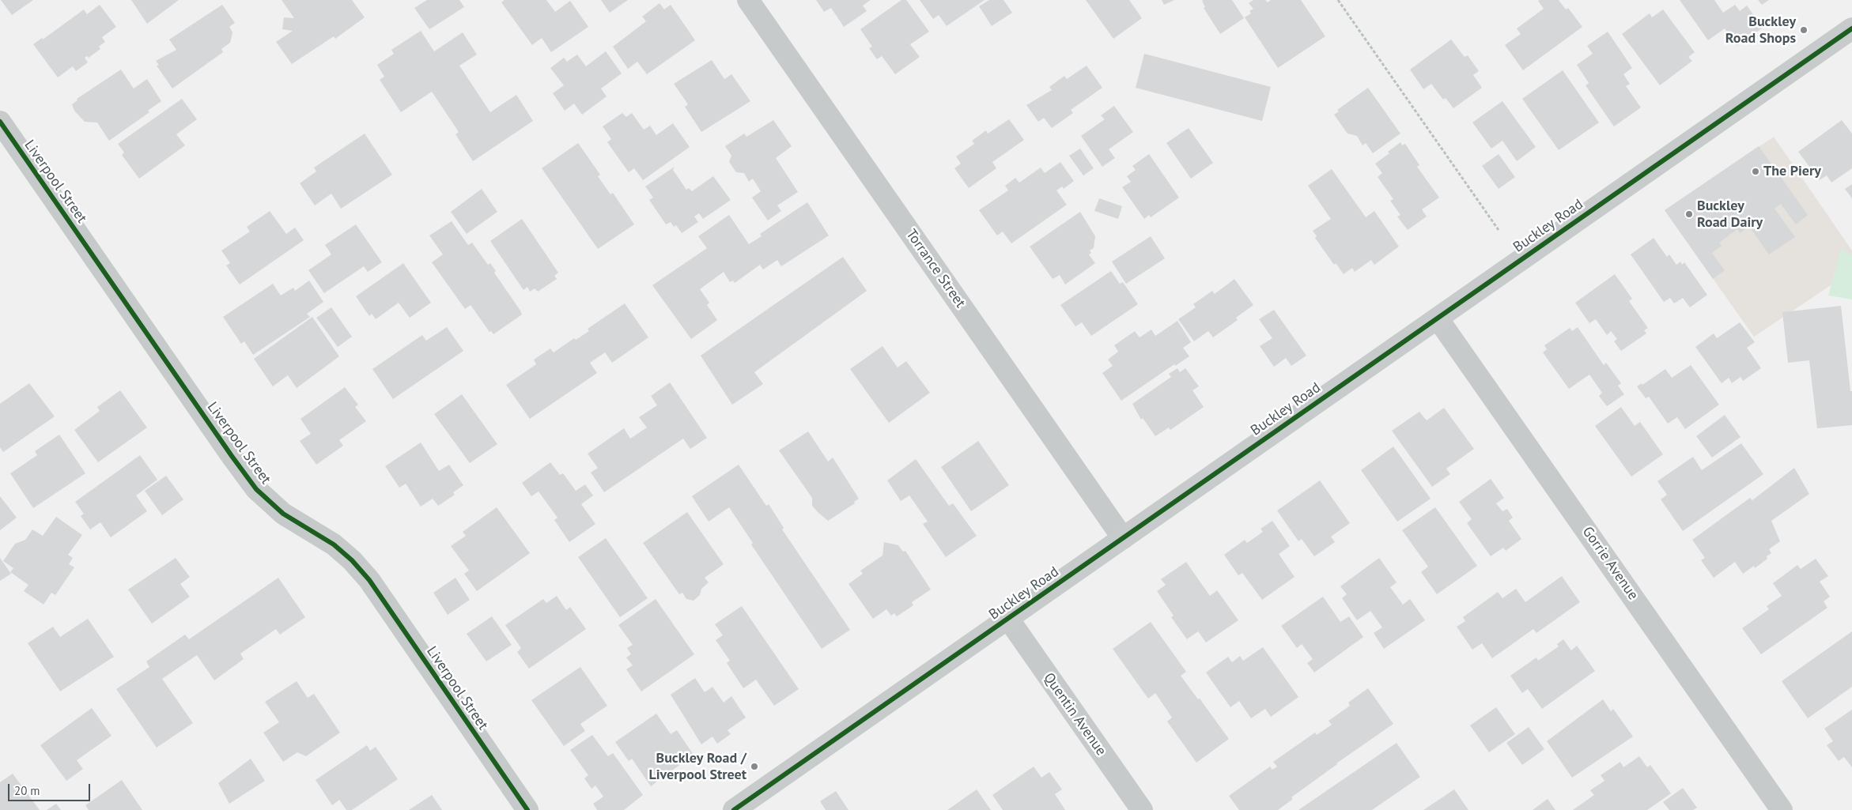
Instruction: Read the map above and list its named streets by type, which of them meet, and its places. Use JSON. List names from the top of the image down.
{
  "streets": {
    "street": [
      "Liverpool Street",
      "Buckley Road",
      "Torrance Street",
      "Gorrie Avenue",
      "Quentin Avenue"
    ]
  },
  "crossings": [
    ["Buckley Road", "Torrance Street"],
    ["Buckley Road", "Gorrie Avenue"],
    ["Buckley Road", "Quentin Avenue"]
  ],
  "places": [
    "Buckley Road Shops",
    "The Piery",
    "Buckley Road Dairy",
    "Buckley Road / Liverpool Street"
  ],
  "scale_bar": "20 m"
}
